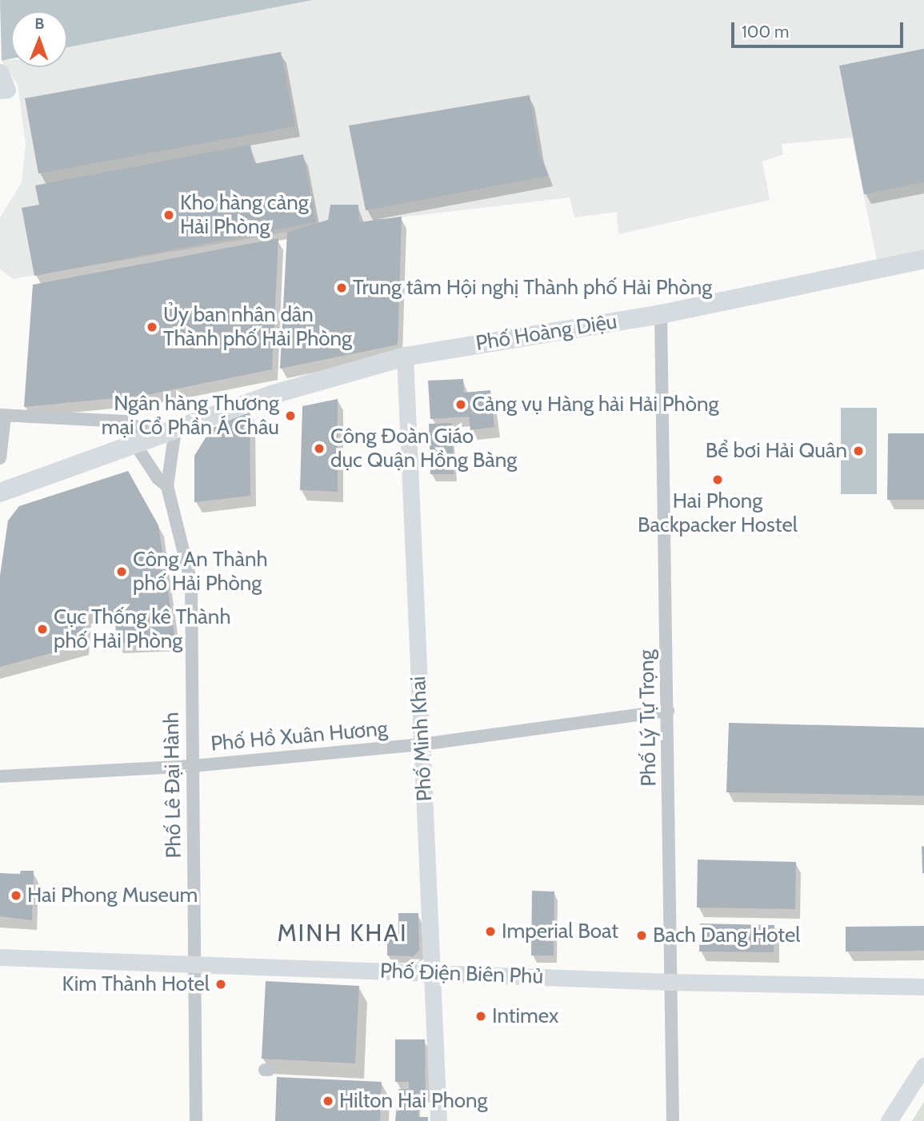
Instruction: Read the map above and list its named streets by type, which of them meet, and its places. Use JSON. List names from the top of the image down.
{
  "streets": {
    "main road": ["Phố Hoàng Diệu", "Phố Minh Khai", "Phố Điện Biên Phủ"],
    "street": ["Phố Lý Tự Trọng", "Phố Hồ Xuân Hương", "Phố Lê Đại Hành"]
  },
  "crossings": [
    ["Phố Hoàng Diệu", "Phố Lý Tự Trọng"],
    ["Phố Hoàng Diệu", "Phố Minh Khai"],
    ["Phố Hoàng Diệu", "Phố Lê Đại Hành"],
    ["Phố Lý Tự Trọng", "Phố Hồ Xuân Hương"],
    ["Phố Lý Tự Trọng", "Phố Điện Biên Phủ"],
    ["Phố Hồ Xuân Hương", "Phố Minh Khai"],
    ["Phố Hồ Xuân Hương", "Phố Lê Đại Hành"],
    ["Phố Minh Khai", "Phố Điện Biên Phủ"],
    ["Phố Lê Đại Hành", "Phố Điện Biên Phủ"]
  ],
  "districts": ["MINH KHAI"],
  "places": [
    "Kho hàng cảng Hải Phòng",
    "Trung tâm Hội nghị Thành phố Hải Phòng",
    "Ủy ban nhân dân Thành phố Hải Phòng",
    "Cảng vụ Hàng hải Hải Phòng",
    "Ngân hàng Thương mại Cổ Phần Á Châu",
    "Công Đoàn Giáo dục Quận Hồng Bàng",
    "Bể bơi Hải Quân",
    "Hai Phong Backpacker Hostel",
    "Công An Thành phố Hải Phòng",
    "Cục Thống kê Thành phố Hải Phòng",
    "Hai Phong Museum",
    "Imperial Boat",
    "Bach Dang Hotel",
    "Kim Thành Hotel",
    "Intimex",
    "Hilton Hai Phong"
  ],
  "scale_bar": "100 m",
  "north": "top"
}
